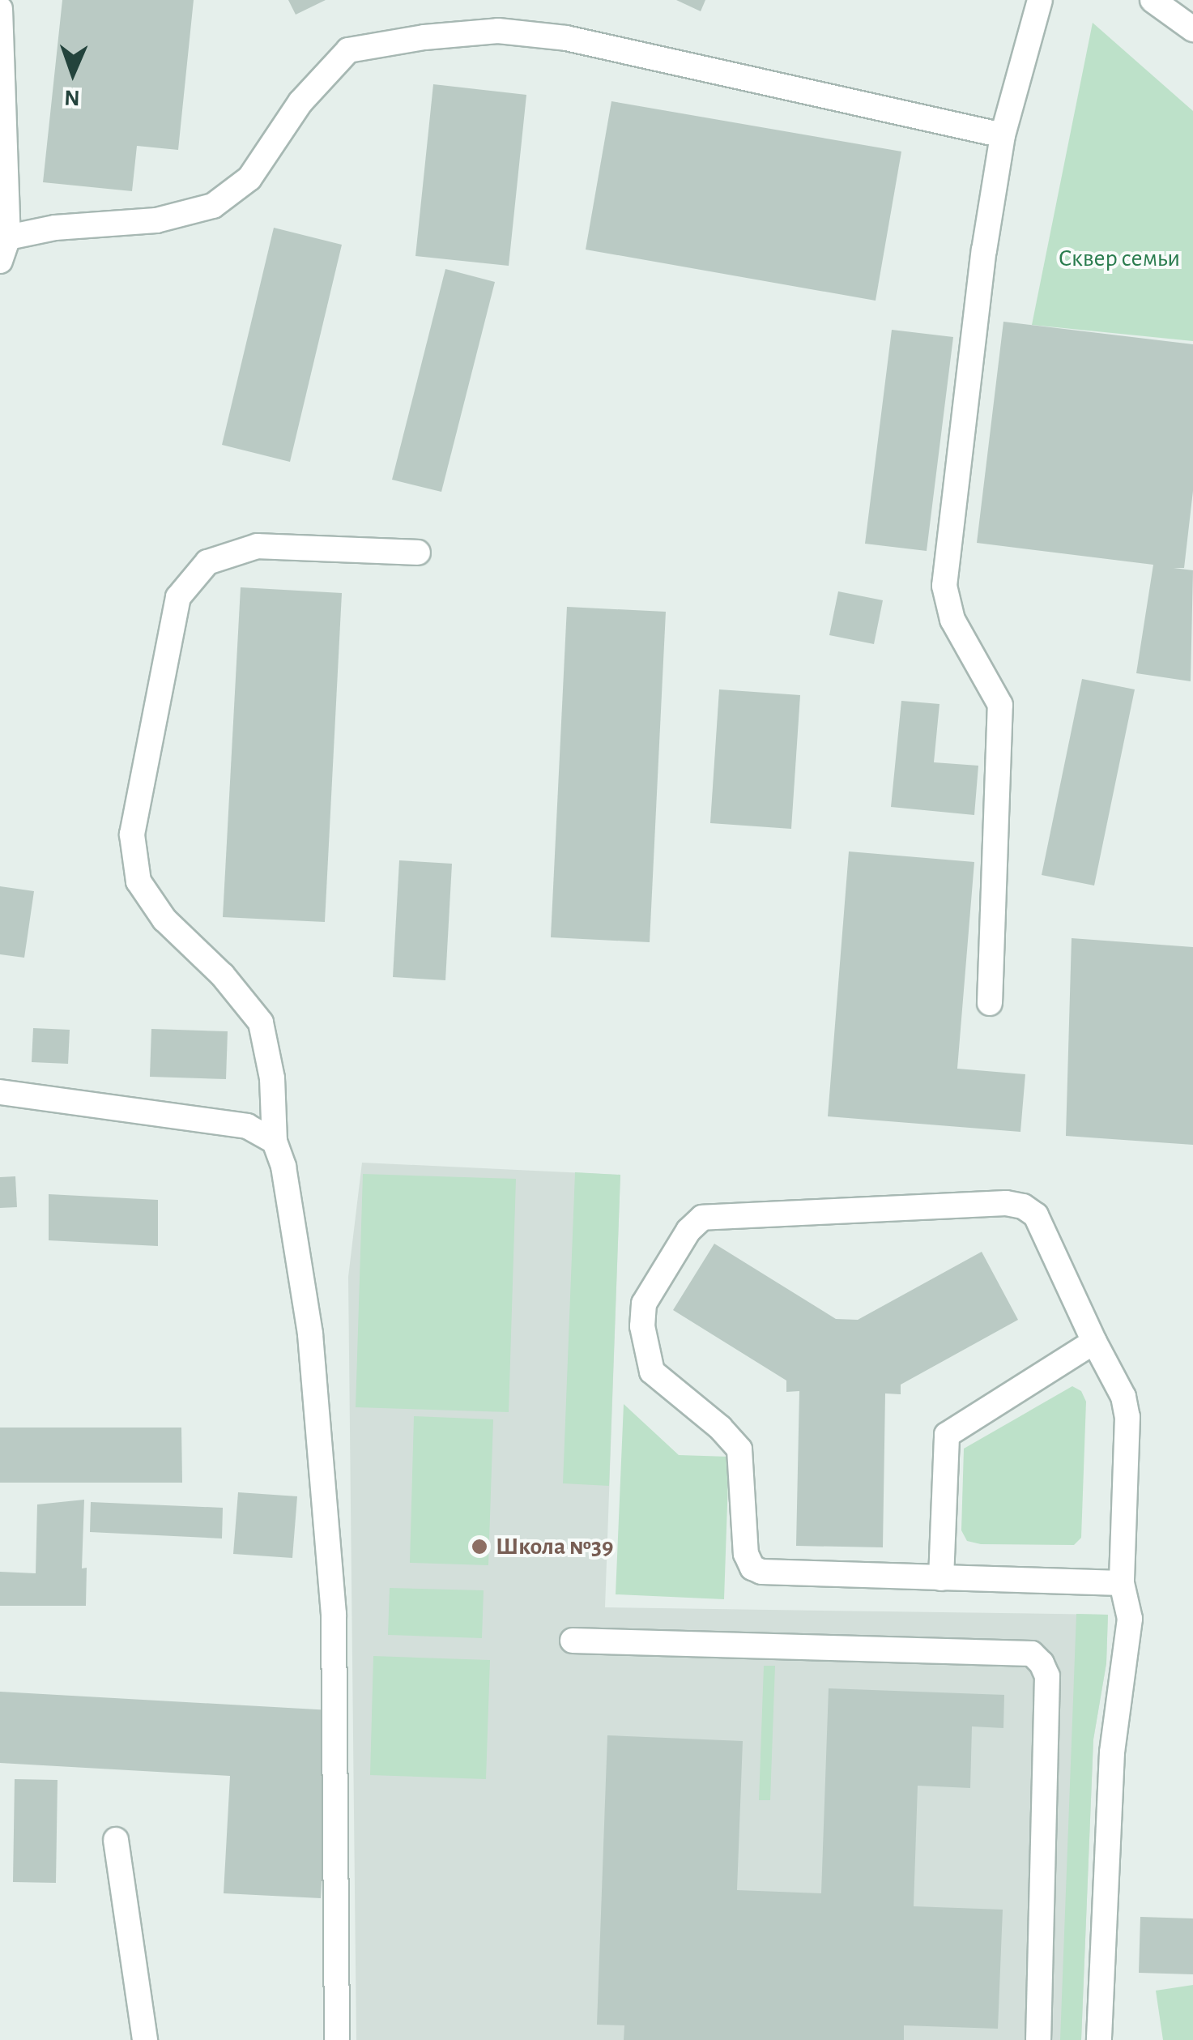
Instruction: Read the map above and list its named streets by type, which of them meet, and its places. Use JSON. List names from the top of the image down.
{
  "parks": ["Сквер семьи"],
  "places": ["Школа №39"],
  "north": "bottom"
}
